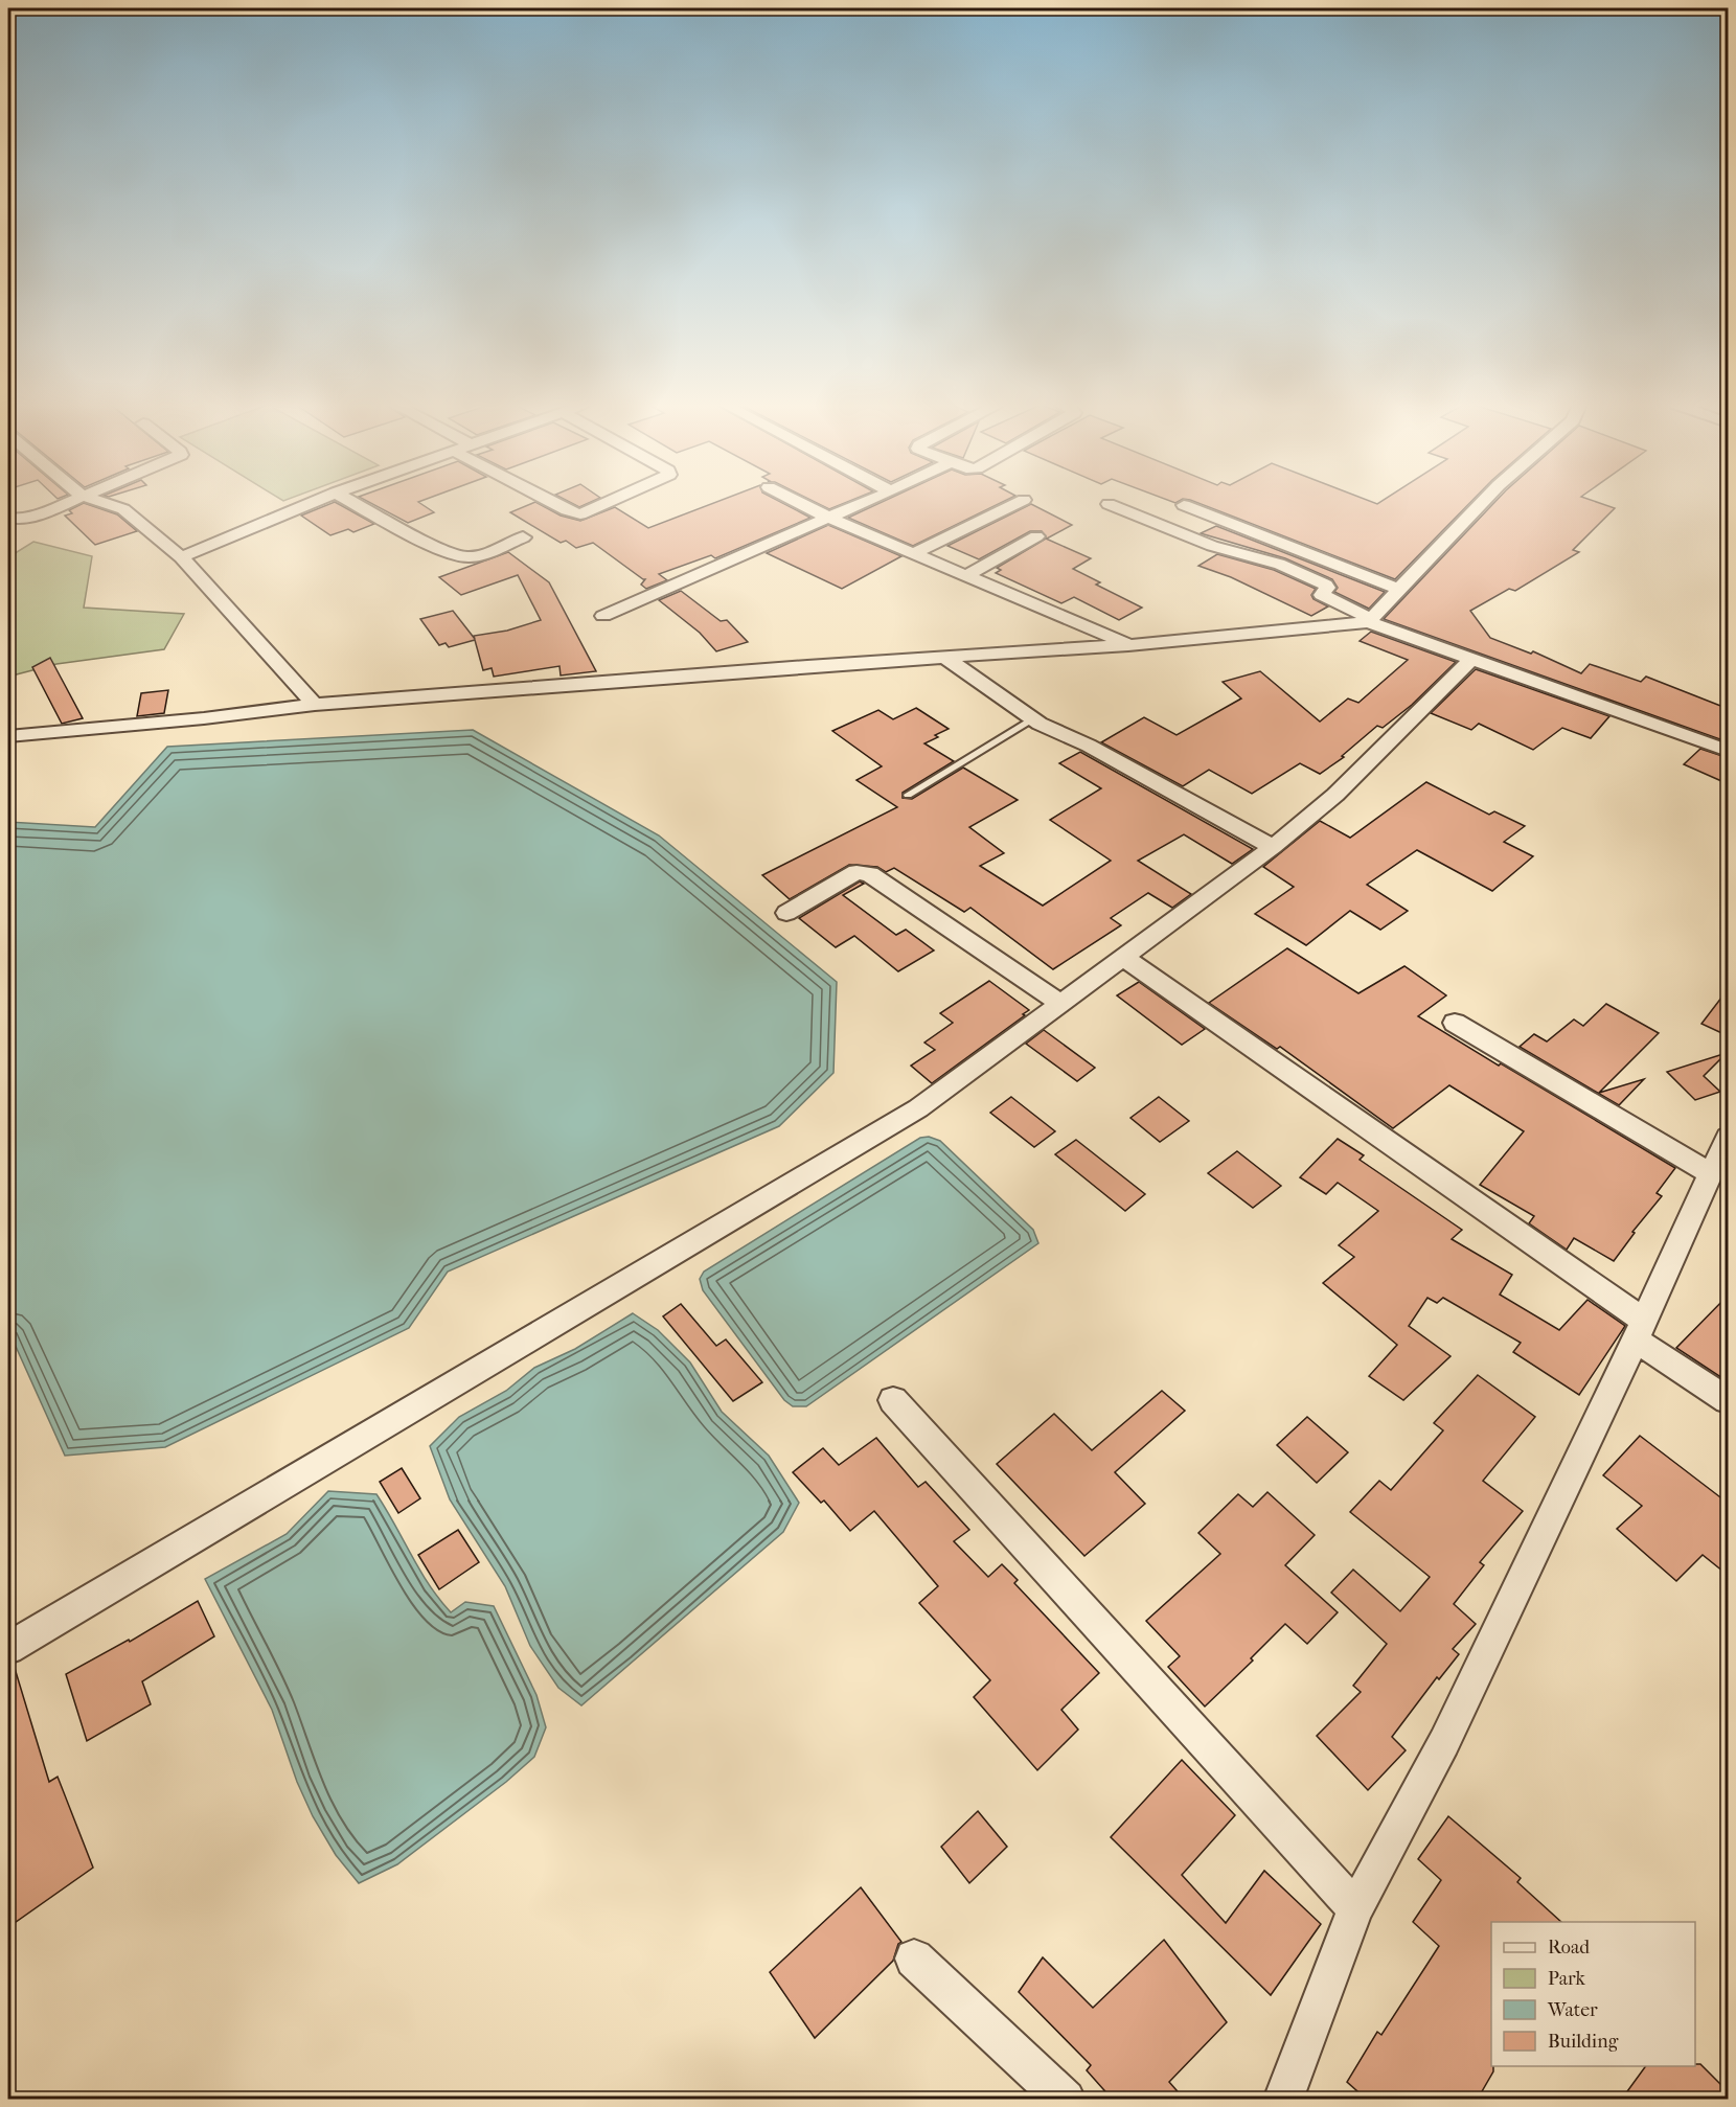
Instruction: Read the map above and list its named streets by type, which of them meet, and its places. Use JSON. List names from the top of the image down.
{
  "legend": [
    "Road",
    "Park",
    "Water",
    "Building"
  ]
}
